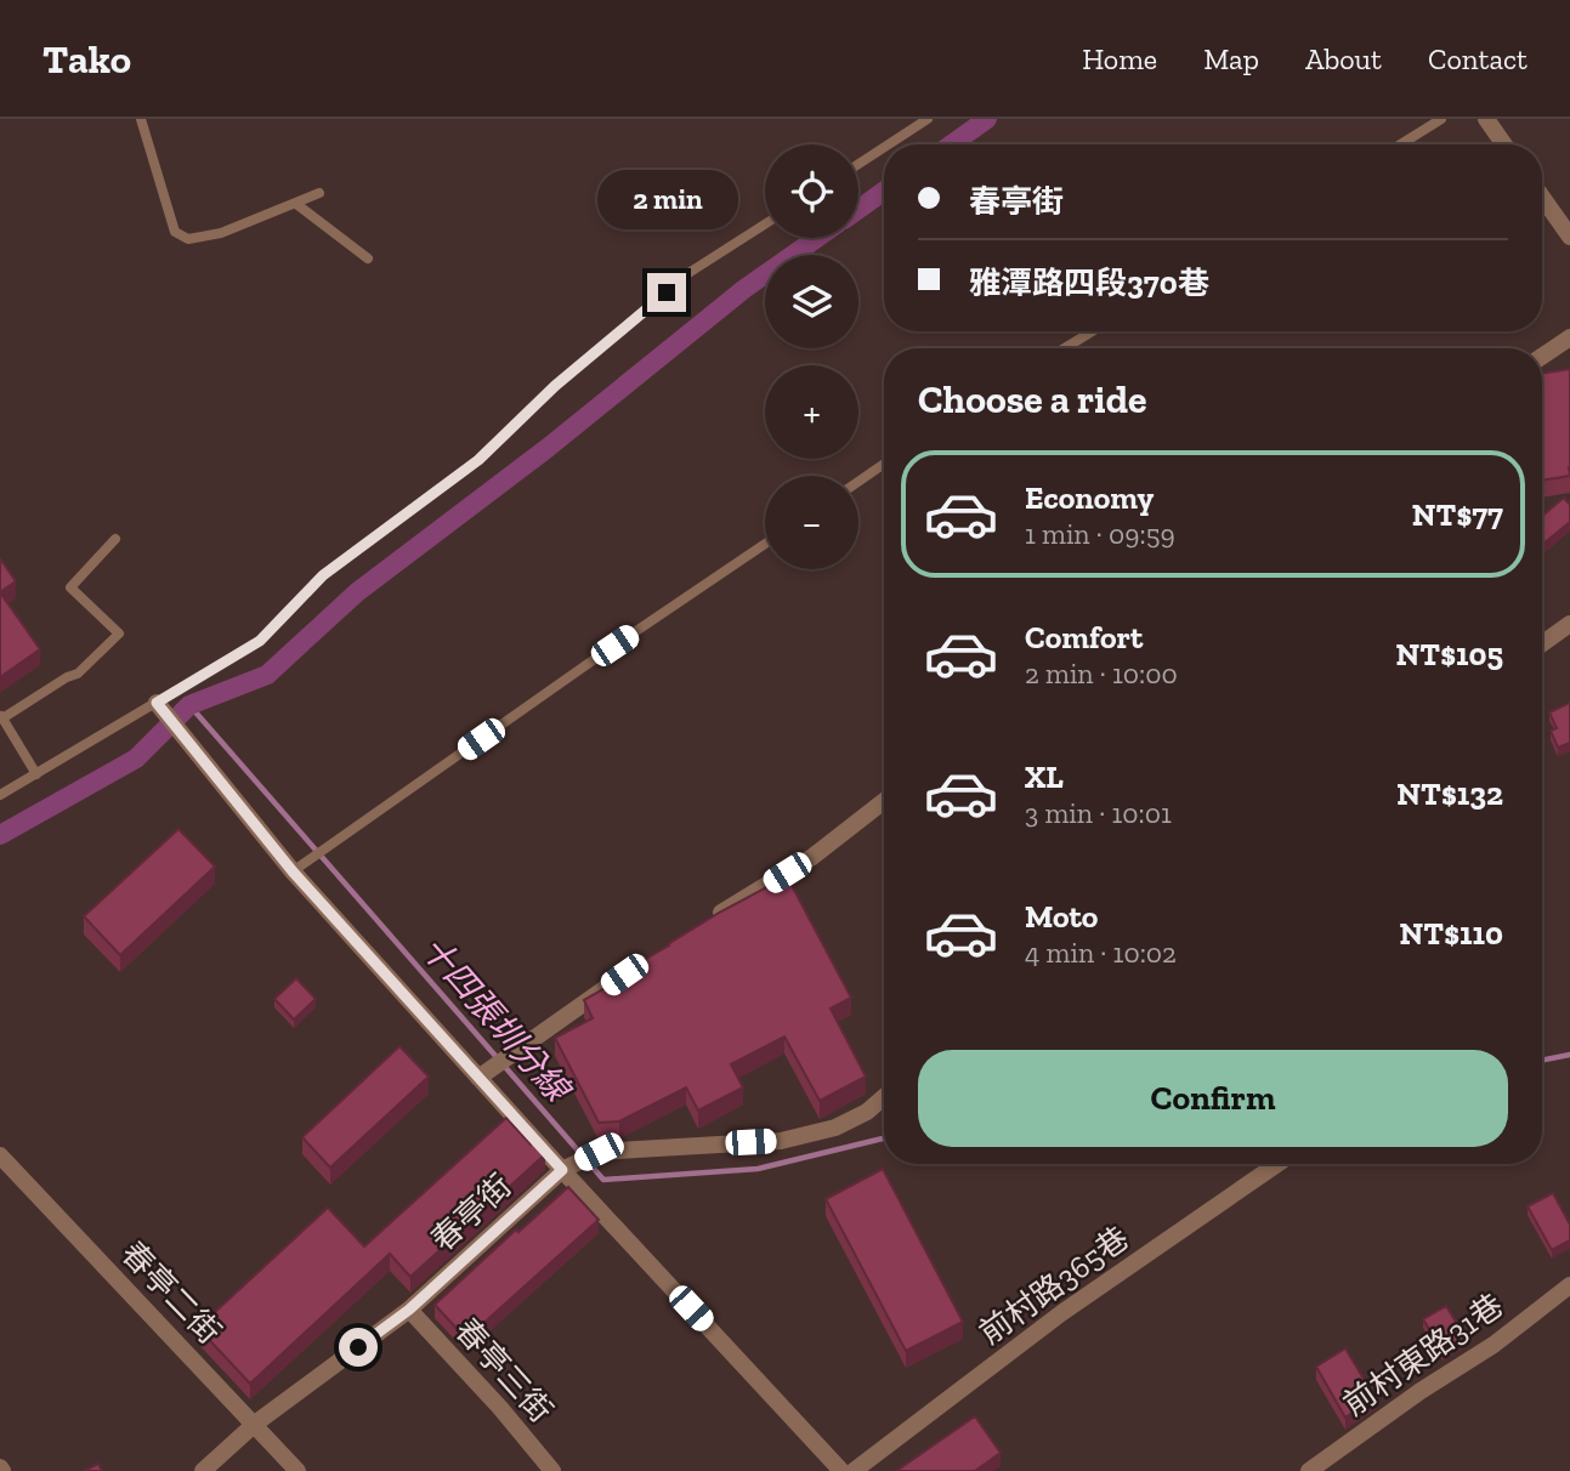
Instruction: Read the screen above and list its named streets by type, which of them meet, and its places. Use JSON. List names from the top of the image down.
{
  "streets": {
    "street": [
      "春亭街",
      "前村路365巷",
      "春亭二街",
      "前村東路31巷",
      "春亭三街"
    ]
  },
  "crossings": [
    ["春亭街", "春亭二街"],
    ["春亭街", "春亭三街"]
  ],
  "water": ["十四張圳分線"],
  "page": {
    "header": "Tako",
    "nav": [
      "Home",
      "Map",
      "About",
      "Contact"
    ],
    "map_buttons": ["+", "−"],
    "banner": ["春亭街", "雅潭路四段370巷"],
    "bubble": "2 min",
    "heading": "Choose a ride",
    "list": [
      {
        "name": "Economy",
        "note": "1 min · 09:59",
        "value": "NT$77"
      },
      {
        "name": "Comfort",
        "note": "2 min · 10:00",
        "value": "NT$105"
      },
      {
        "name": "XL",
        "note": "3 min · 10:01",
        "value": "NT$132"
      },
      {
        "name": "Moto",
        "note": "4 min · 10:02",
        "value": "NT$110"
      }
    ],
    "buttons": "Confirm"
  }
}
